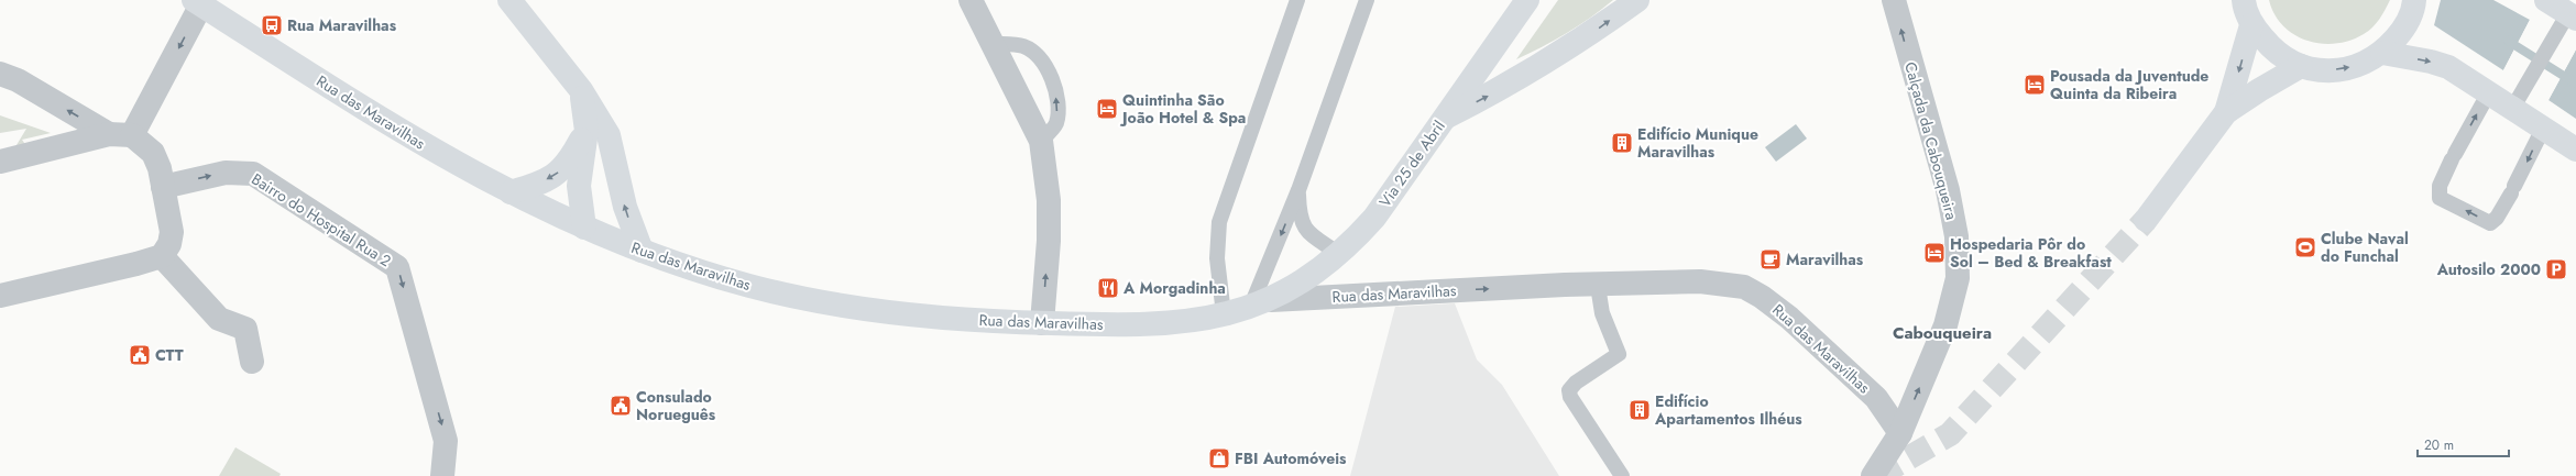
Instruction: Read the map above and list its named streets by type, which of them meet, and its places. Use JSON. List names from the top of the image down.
{
  "streets": {
    "main road": ["Rua das Maravilhas", "Via 25 de Abril"],
    "street": ["Calçada da Cabouqueira", "Bairro do Hospital Rua 2"]
  },
  "crossings": [
    ["Rua das Maravilhas", "Calçada da Cabouqueira"],
    ["Rua das Maravilhas", "Via 25 de Abril"]
  ],
  "one_way": ["Calçada da Cabouqueira", "Bairro do Hospital Rua 2"],
  "districts": ["Cabouqueira"],
  "places": {
    "bus stop": ["Rua Maravilhas"],
    "hotel": ["Pousada da Juventude Quinta da Ribeira", "Quintinha São João Hotel & Spa", "Hospedaria Pôr do Sol – Bed & Breakfast"],
    "building": ["Edifício Munique Maravilhas", "Edifício Apartamentos Ilhéus"],
    "sports": ["Clube Naval do Funchal"],
    "cafe": ["Maravilhas"],
    "parking": ["Autosilo 2000"],
    "restaurant": ["A Morgadinha"],
    "public building": ["CTT", "Consulado Norueguês"],
    "shop": ["FBI Automóveis"]
  },
  "scale_bar": "20 m"
}
